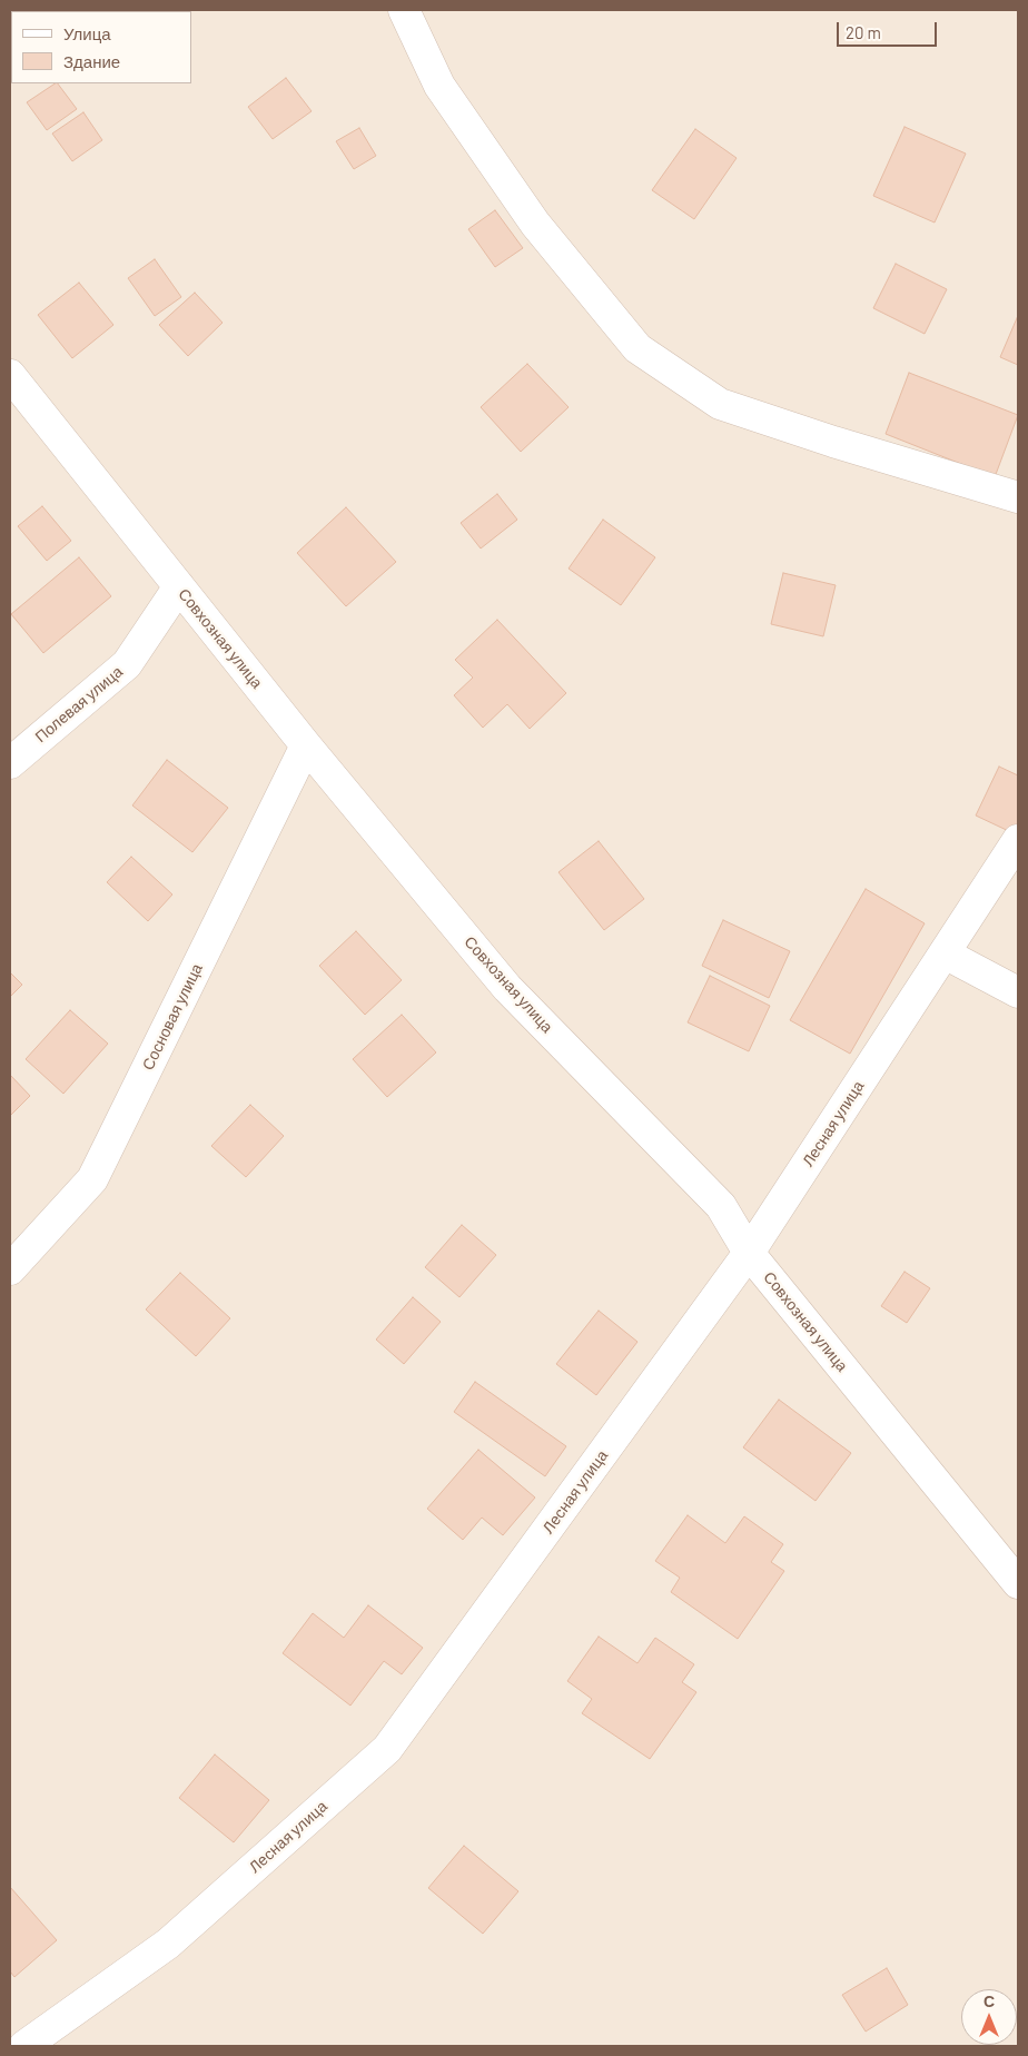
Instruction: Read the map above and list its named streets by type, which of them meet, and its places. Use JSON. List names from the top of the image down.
{
  "streets": {
    "street": [
      "Совхозная улица",
      "Полевая улица",
      "Сосновая улица",
      "Лесная улица"
    ]
  },
  "crossings": [
    ["Совхозная улица", "Полевая улица"],
    ["Совхозная улица", "Сосновая улица"],
    ["Совхозная улица", "Лесная улица"]
  ],
  "legend": ["Улица", "Здание"],
  "scale_bar": "20 m",
  "north": "top"
}
